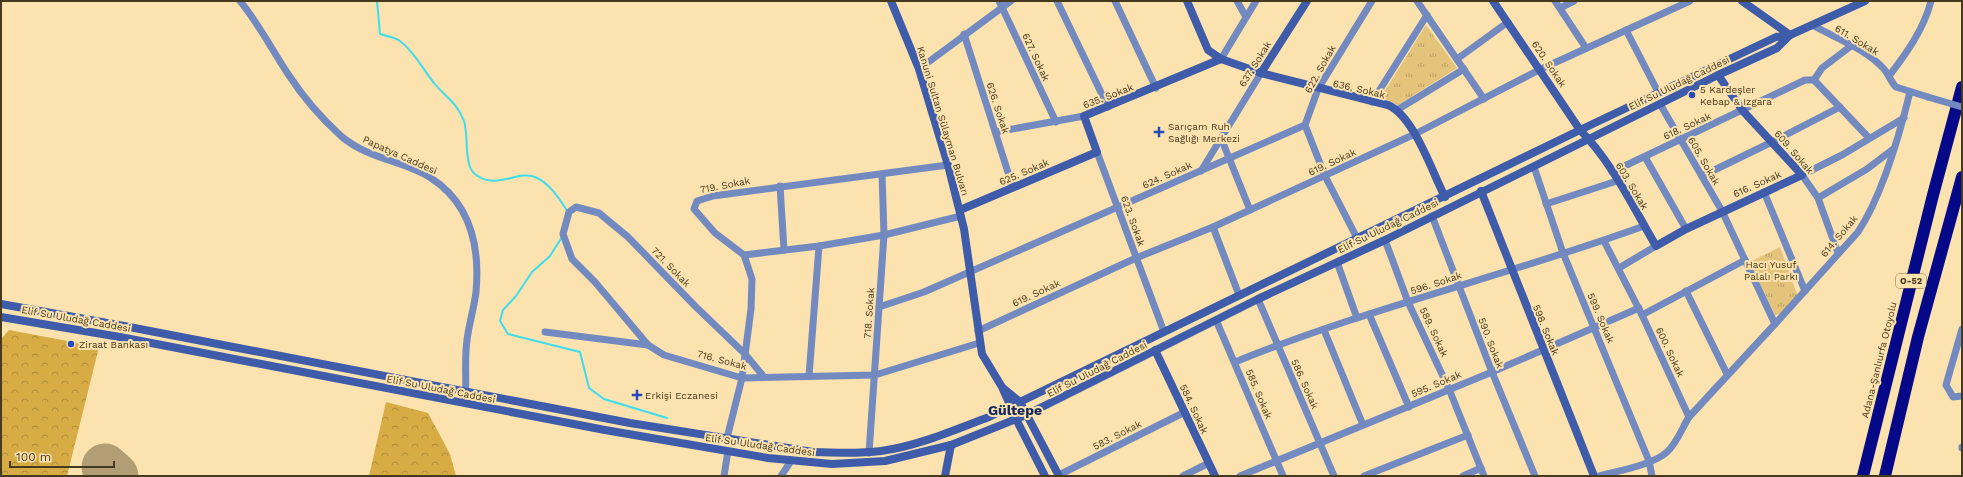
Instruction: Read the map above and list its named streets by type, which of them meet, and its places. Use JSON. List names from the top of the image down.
{
  "streets": {
    "highway": ["O-52", "Adana-Şanlıurfa Otoyolu"],
    "main road": [
      "637. Sokak",
      "620. Sokak",
      "Elif Su Uludağ Caddesi",
      "636. Sokak",
      "635. Sokak",
      "Kanuni Sultan Sülayman Bulvarı",
      "609. Sokak",
      "625. Sokak",
      "616. Sokak",
      "603. Sokak",
      "623. Sokak",
      "598. Sokak",
      "584. Sokak"
    ],
    "street": [
      "611. Sokak",
      "627. Sokak",
      "622. Sokak",
      "626. Sokak",
      "618. Sokak",
      "Papatya Caddesi",
      "605. Sokak",
      "619. Sokak",
      "624. Sokak",
      "719. Sokak",
      "614. Sokak",
      "721. Sokak",
      "596. Sokak",
      "718. Sokak",
      "599. Sokak",
      "589. Sokak",
      "590. Sokak",
      "600. Sokak",
      "716. Sokak",
      "586. Sokak",
      "595. Sokak",
      "585. Sokak",
      "583. Sokak"
    ]
  },
  "crossings": [
    ["611. Sokak", "Elif Su Uludağ Caddesi"],
    ["611. Sokak", "614. Sokak"],
    ["627. Sokak", "635. Sokak"],
    ["637. Sokak", "636. Sokak"],
    ["637. Sokak", "624. Sokak"],
    ["620. Sokak", "Elif Su Uludağ Caddesi"],
    ["620. Sokak", "619. Sokak"],
    ["620. Sokak", "603. Sokak"],
    ["622. Sokak", "636. Sokak"],
    ["622. Sokak", "624. Sokak"],
    ["Elif Su Uludağ Caddesi", "636. Sokak"],
    ["Elif Su Uludağ Caddesi", "609. Sokak"],
    ["Elif Su Uludağ Caddesi", "Papatya Caddesi"],
    ["Elif Su Uludağ Caddesi", "605. Sokak"],
    ["Elif Su Uludağ Caddesi", "603. Sokak"],
    ["Elif Su Uludağ Caddesi", "623. Sokak"],
    ["Elif Su Uludağ Caddesi", "718. Sokak"],
    ["Elif Su Uludağ Caddesi", "599. Sokak"],
    ["Elif Su Uludağ Caddesi", "598. Sokak"],
    ["Elif Su Uludağ Caddesi", "589. Sokak"],
    ["Elif Su Uludağ Caddesi", "590. Sokak"],
    ["Elif Su Uludağ Caddesi", "586. Sokak"],
    ["Elif Su Uludağ Caddesi", "585. Sokak"],
    ["Elif Su Uludağ Caddesi", "584. Sokak"],
    ["636. Sokak", "635. Sokak"],
    ["636. Sokak", "619. Sokak"],
    ["635. Sokak", "626. Sokak"],
    ["635. Sokak", "623. Sokak"],
    ["626. Sokak", "625. Sokak"],
    ["Kanuni Sultan Sülayman Bulvarı", "619. Sokak"],
    ["Kanuni Sultan Sülayman Bulvarı", "625. Sokak"],
    ["Kanuni Sultan Sülayman Bulvarı", "624. Sokak"],
    ["Kanuni Sultan Sülayman Bulvarı", "719. Sokak"],
    ["Kanuni Sultan Sülayman Bulvarı", "716. Sokak"],
    ["618. Sokak", "609. Sokak"],
    ["618. Sokak", "605. Sokak"],
    ["618. Sokak", "603. Sokak"],
    ["609. Sokak", "616. Sokak"],
    ["609. Sokak", "614. Sokak"],
    ["605. Sokak", "616. Sokak"],
    ["605. Sokak", "614. Sokak"],
    ["605. Sokak", "595. Sokak"],
    ["619. Sokak", "623. Sokak"],
    ["625. Sokak", "623. Sokak"],
    ["624. Sokak", "623. Sokak"],
    ["624. Sokak", "718. Sokak"],
    ["616. Sokak", "603. Sokak"],
    ["616. Sokak", "614. Sokak"],
    ["616. Sokak", "600. Sokak"],
    ["719. Sokak", "718. Sokak"],
    ["603. Sokak", "596. Sokak"],
    ["614. Sokak", "600. Sokak"],
    ["721. Sokak", "716. Sokak"],
    ["596. Sokak", "599. Sokak"],
    ["596. Sokak", "598. Sokak"],
    ["596. Sokak", "589. Sokak"],
    ["596. Sokak", "590. Sokak"],
    ["596. Sokak", "600. Sokak"],
    ["596. Sokak", "586. Sokak"],
    ["596. Sokak", "585. Sokak"],
    ["718. Sokak", "716. Sokak"],
    ["599. Sokak", "595. Sokak"],
    ["598. Sokak", "595. Sokak"],
    ["589. Sokak", "595. Sokak"],
    ["590. Sokak", "595. Sokak"],
    ["600. Sokak", "595. Sokak"],
    ["586. Sokak", "595. Sokak"],
    ["595. Sokak", "585. Sokak"],
    ["584. Sokak", "583. Sokak"]
  ],
  "districts": ["Gültepe"],
  "parks": ["Hacı Yusuf Palalı Parkı"],
  "places": {
    "other": ["5 Kardeşler Kebap & Izgara", "Ziraat Bankası"],
    "health": ["Sarıçam Ruh Sağlığı Merkezi", "Erkişi Eczanesi"]
  },
  "scale_bar": "100 m"
}
